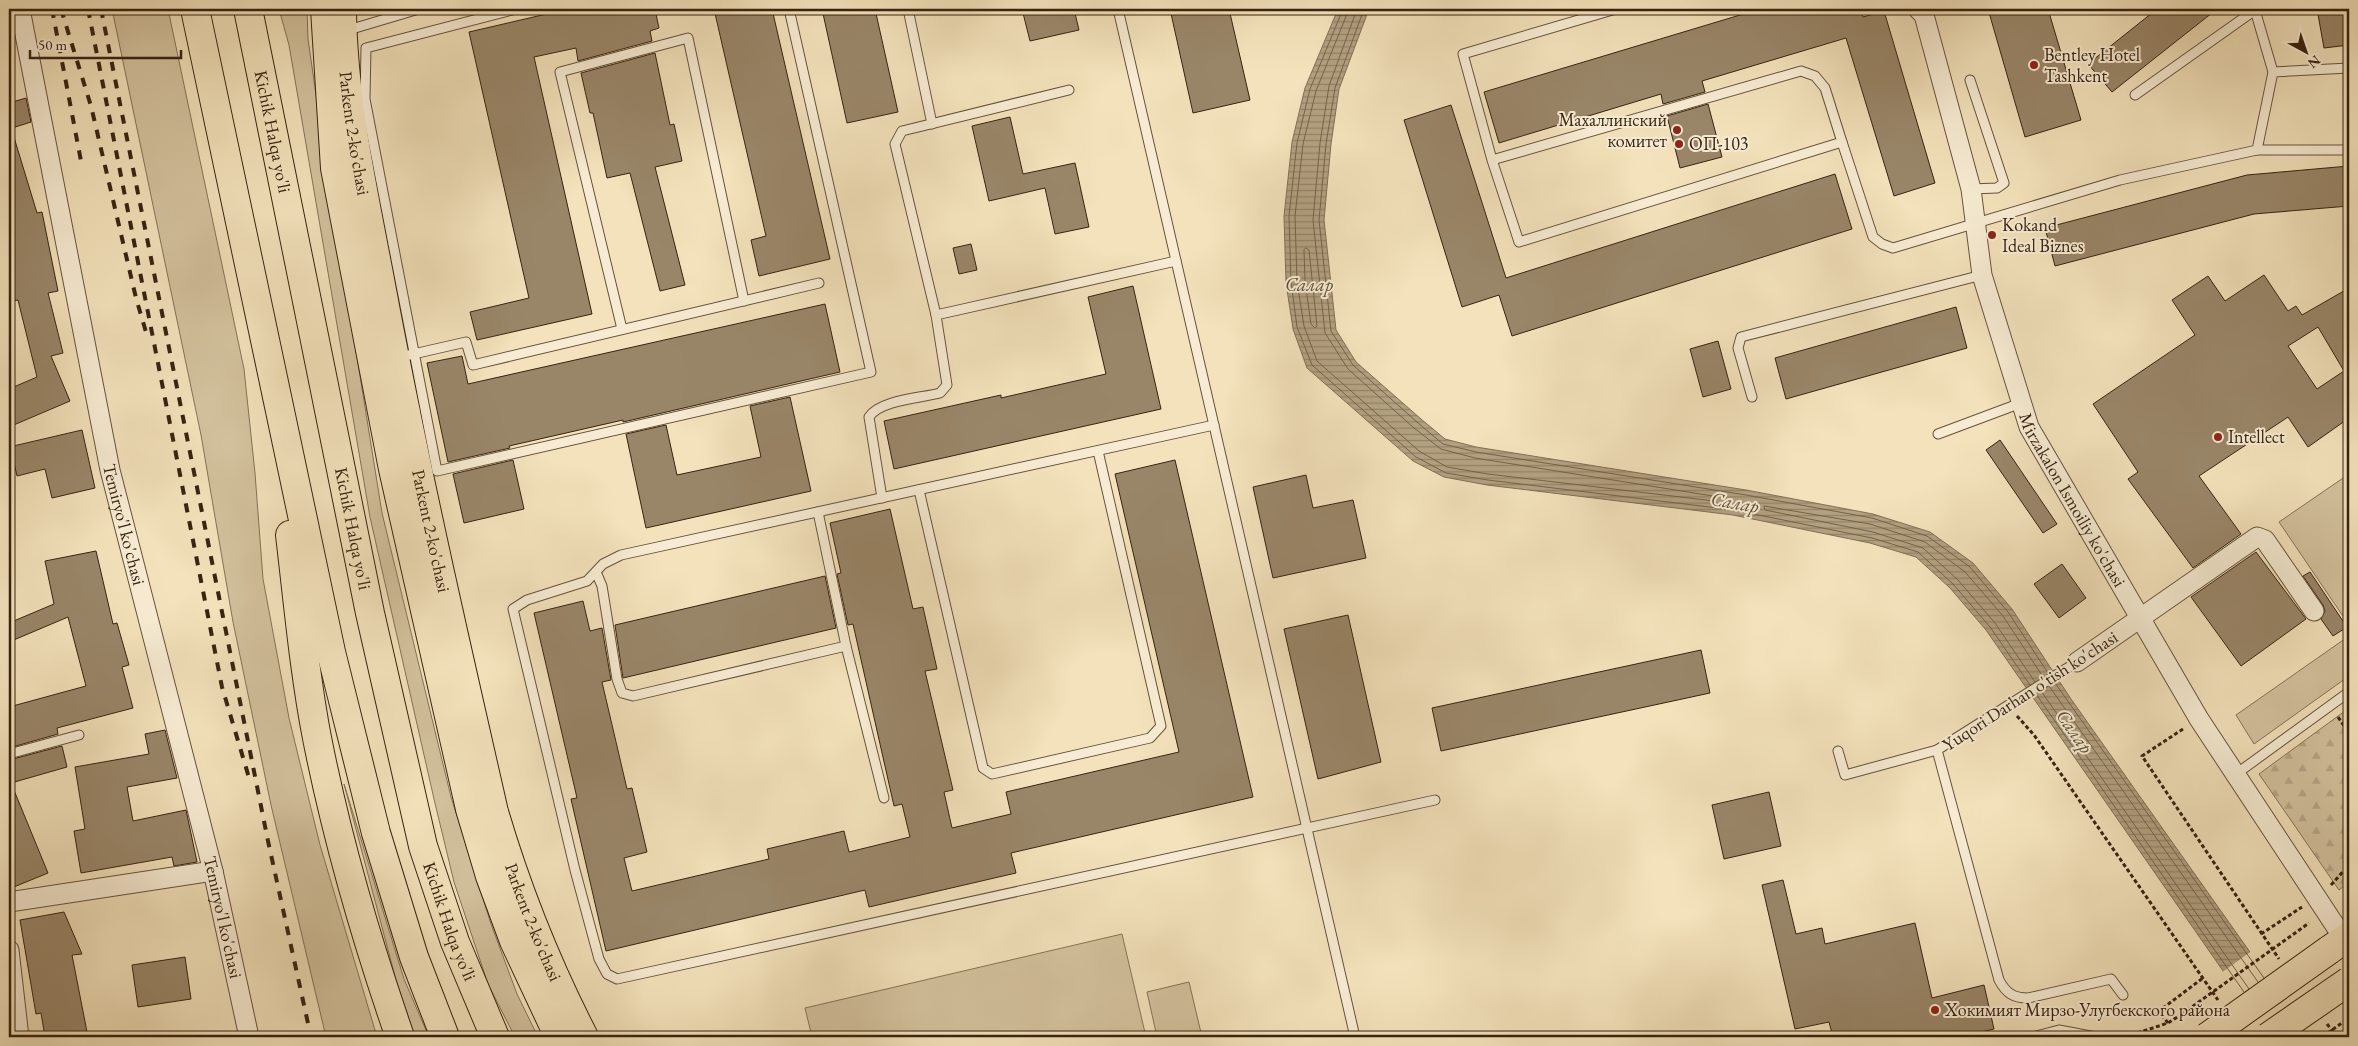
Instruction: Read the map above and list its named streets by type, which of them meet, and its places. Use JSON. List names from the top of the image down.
{
  "streets": {
    "main road": ["Kichik Halqa yo'li", "Parkent 2-ko'chasi"],
    "street": ["Mirzakalon Ismoiliy ko'chasi", "Temiryo'l ko'chasi", "Yuqori Darhan o'tish ko'chasi"]
  },
  "crossings": [
    ["Mirzakalon Ismoiliy ko'chasi", "Yuqori Darhan o'tish ko'chasi"]
  ],
  "water": ["Салар"],
  "places": [
    "Bentley Hotel Tashkent",
    "Махаллинский комитет",
    "ОП-103",
    "Kokand Ideal Biznes",
    "Intellect",
    "Хокимият Мирзо-Улугбекского района"
  ],
  "scale_bar": "50 m",
  "north": "bottom right"
}
